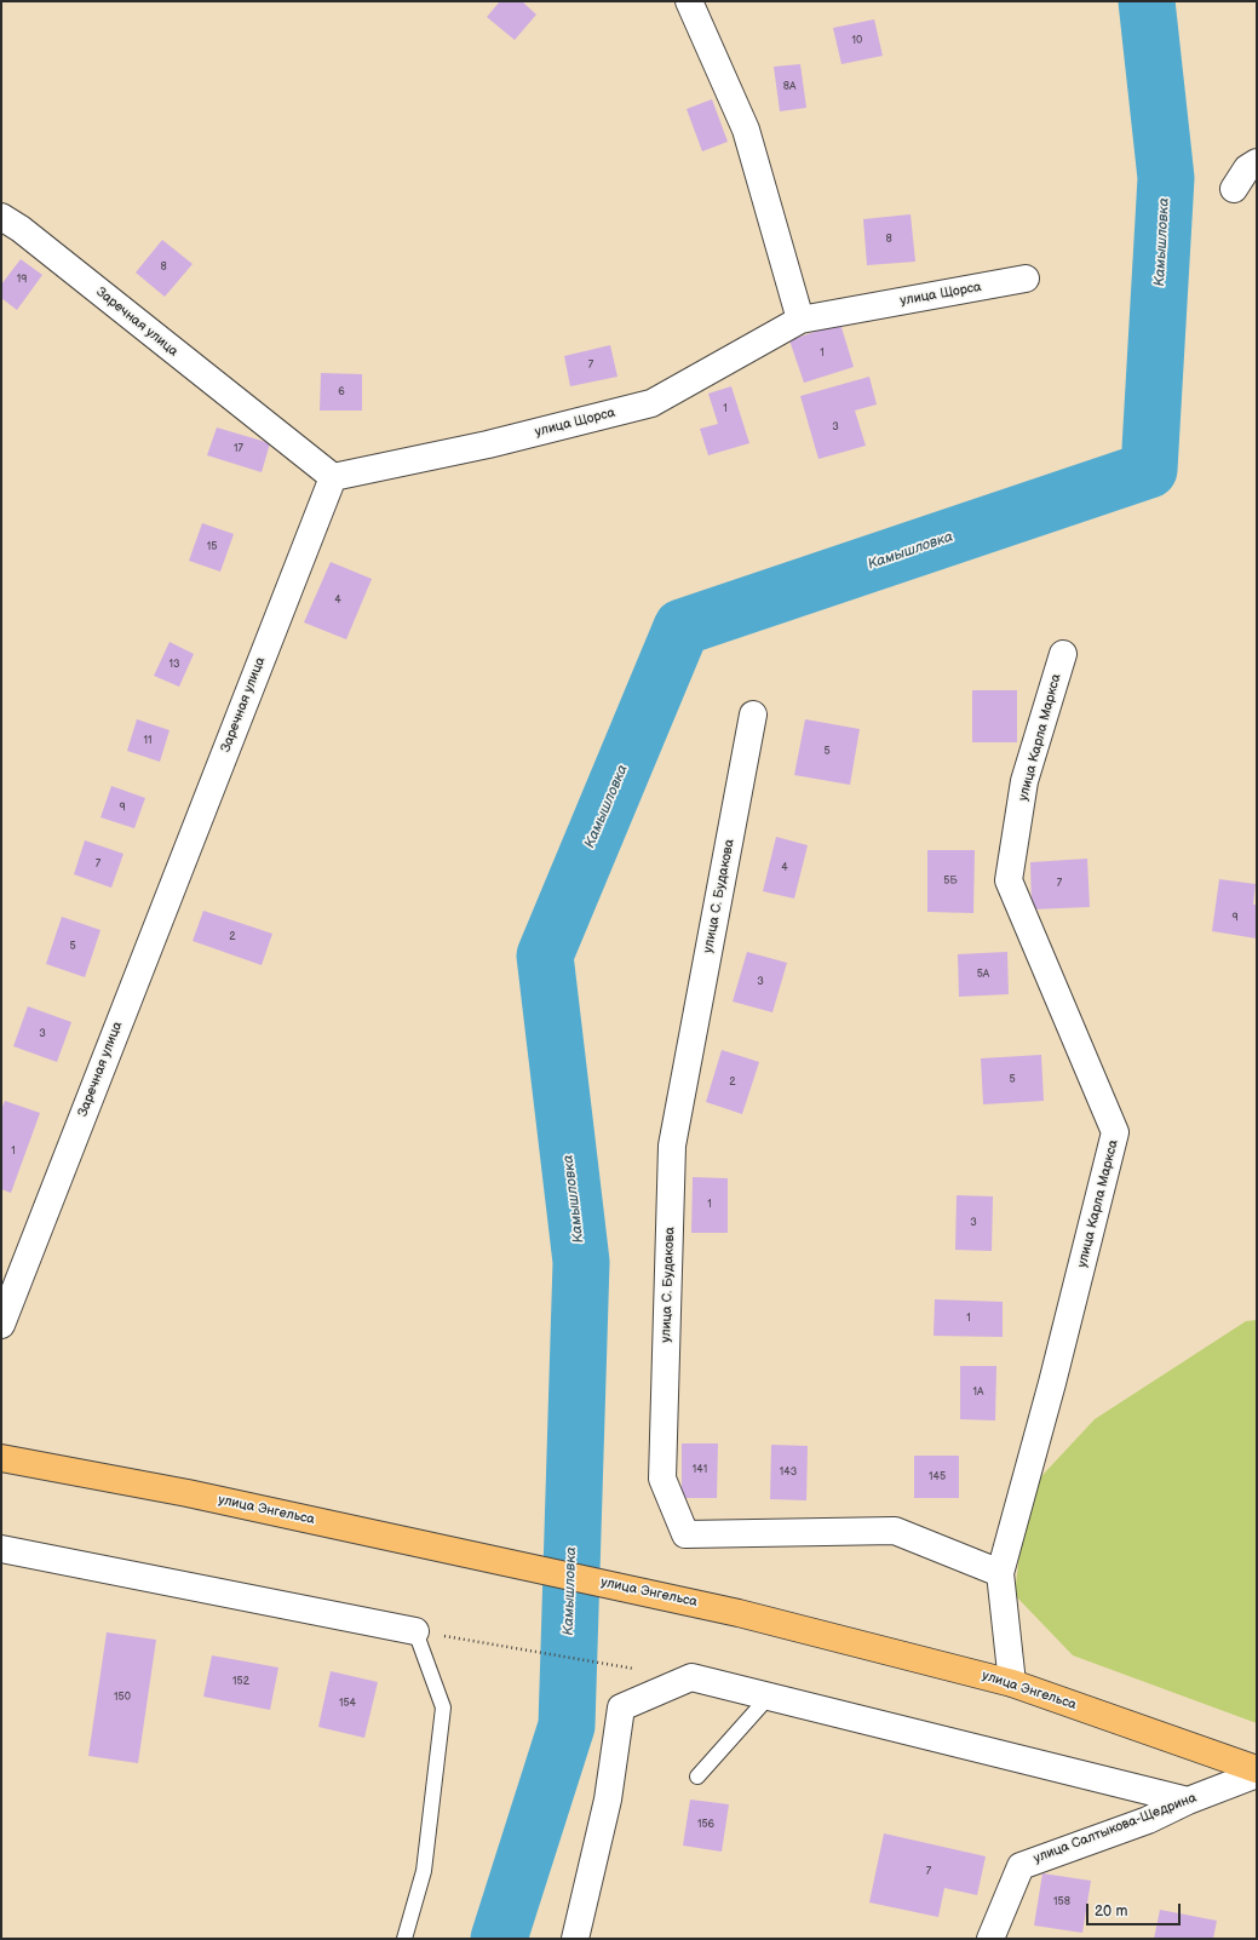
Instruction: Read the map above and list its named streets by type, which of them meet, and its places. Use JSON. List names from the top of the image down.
{
  "streets": {
    "main road": ["улица Энгельса"],
    "street": [
      "улица Щорса",
      "Заречная улица",
      "улица Карла Маркса",
      "улица С. Будакова",
      "улица Салтыкова-Щедрина"
    ]
  },
  "crossings": [
    ["улица Щорса", "Заречная улица"],
    ["улица Карла Маркса", "улица С. Будакова"],
    ["улица Карла Маркса", "улица Энгельса"]
  ],
  "water": ["Камышловка"],
  "house_numbers": [
    "10",
    "8А",
    "8",
    "8",
    "19",
    "1",
    "7",
    "6",
    "1",
    "3",
    "17",
    "15",
    "4",
    "13",
    "11",
    "5",
    "9",
    "7",
    "4",
    "5Б",
    "7",
    "9",
    "2",
    "5",
    "5А",
    "3",
    "3",
    "5",
    "2",
    "1",
    "1",
    "3",
    "1",
    "1А",
    "141",
    "143",
    "145",
    "152",
    "150",
    "154",
    "156",
    "7",
    "158"
  ],
  "scale_bar": "20 m"
}
